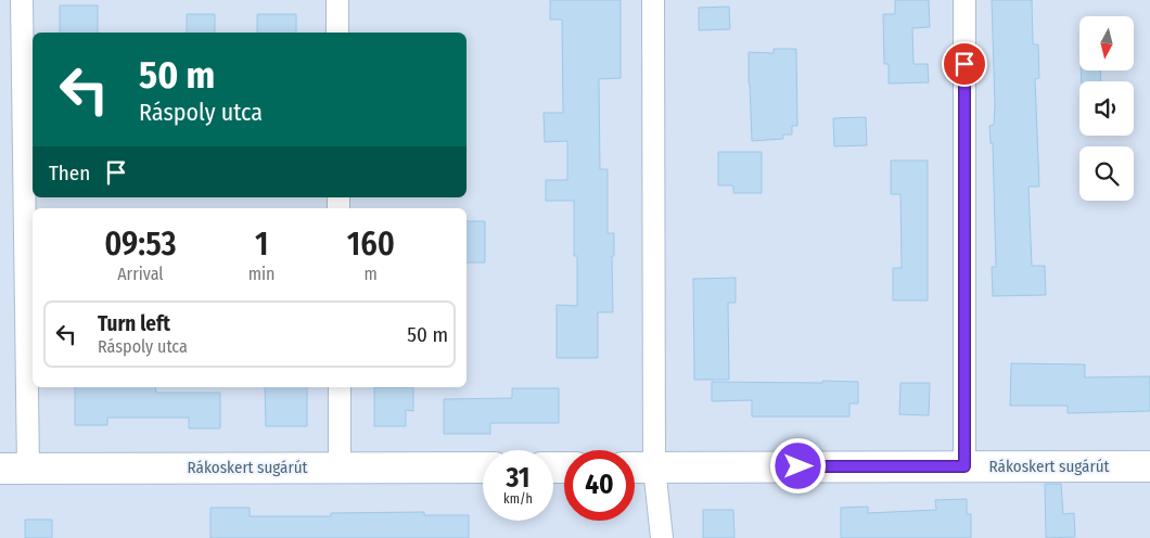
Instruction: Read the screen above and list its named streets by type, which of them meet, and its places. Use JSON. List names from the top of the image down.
{
  "streets": {
    "street": ["Rákoskert sugárút"]
  },
  "north": "bottom",
  "page": {
    "turn": ["50 m", "Ráspoly utca"],
    "then": "Then",
    "eta": [
      "09:53",
      "Arrival",
      "1",
      "min",
      "160",
      "m"
    ],
    "list": [
      {
        "name": "Turn left",
        "note": "Ráspoly utca",
        "value": "50 m"
      }
    ],
    "speed": "31 km/h",
    "limit": "40"
  }
}
